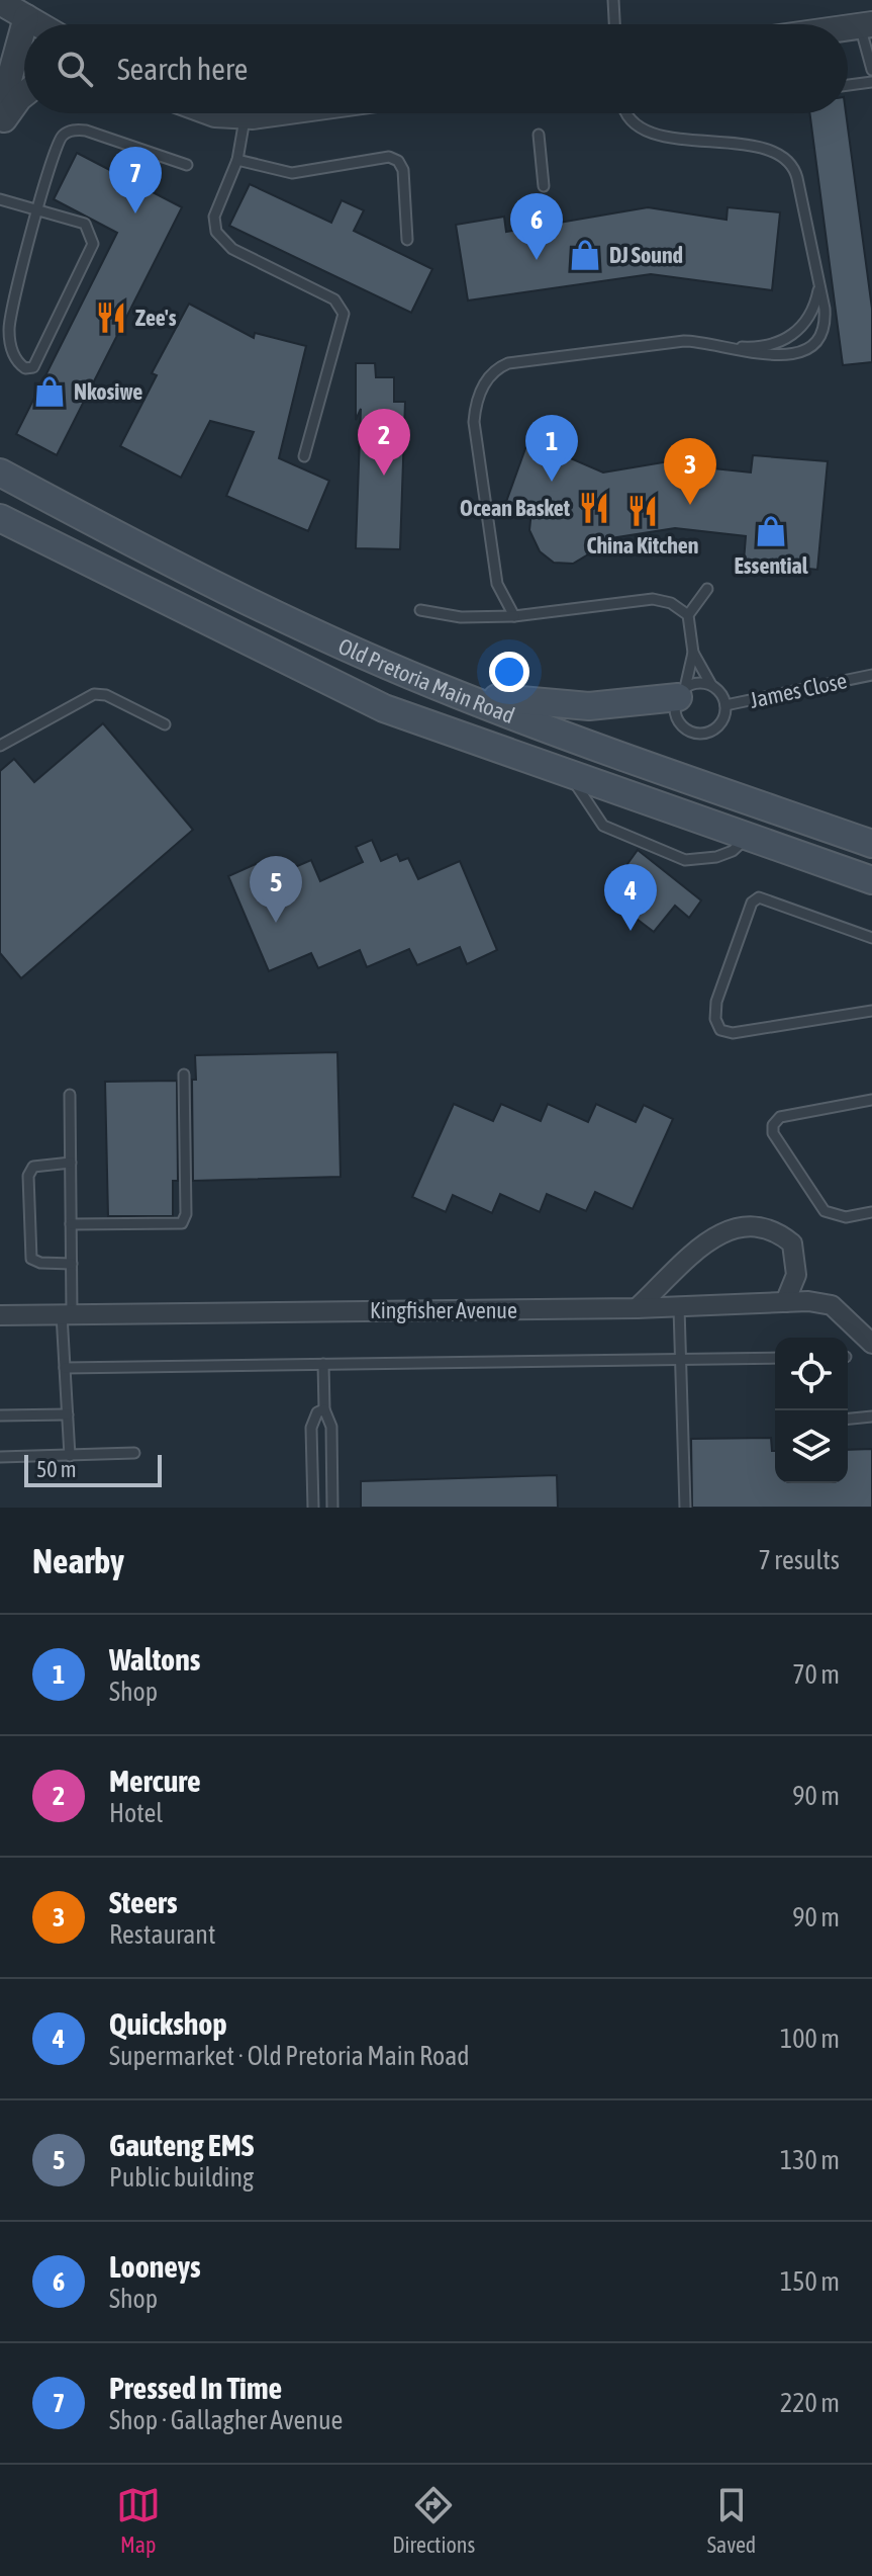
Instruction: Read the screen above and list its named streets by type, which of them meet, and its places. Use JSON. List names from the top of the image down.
{
  "streets": {
    "main road": ["Old Pretoria Main Road"],
    "street": ["Kingfisher Avenue"],
    "lane": ["James Close"]
  },
  "places": {
    "shop": ["DJ Sound", "Nkosiwe", "Essential"],
    "restaurant": ["Zee's", "Ocean Basket", "China Kitchen"]
  },
  "scale_bar": "50 m",
  "page": {
    "search": "Search here",
    "pins": [
      "7",
      "6",
      "2",
      "1",
      "3",
      "5",
      "4"
    ],
    "scale": "50 m",
    "heading": ["Nearby", "7 results"],
    "list": [
      {
        "mark": "1",
        "name": "Waltons",
        "note": "Shop",
        "value": "70 m"
      },
      {
        "mark": "2",
        "name": "Mercure",
        "note": "Hotel",
        "value": "90 m"
      },
      {
        "mark": "3",
        "name": "Steers",
        "note": "Restaurant",
        "value": "90 m"
      },
      {
        "mark": "4",
        "name": "Quickshop",
        "note": "Supermarket · Old Pretoria Main Road",
        "value": "100 m"
      },
      {
        "mark": "5",
        "name": "Gauteng EMS",
        "note": "Public building",
        "value": "130 m"
      },
      {
        "mark": "6",
        "name": "Looneys",
        "note": "Shop",
        "value": "150 m"
      },
      {
        "mark": "7",
        "name": "Pressed In Time",
        "note": "Shop · Gallagher Avenue",
        "value": "220 m"
      }
    ],
    "nav": ["Map", "Directions", "Saved"]
  }
}
